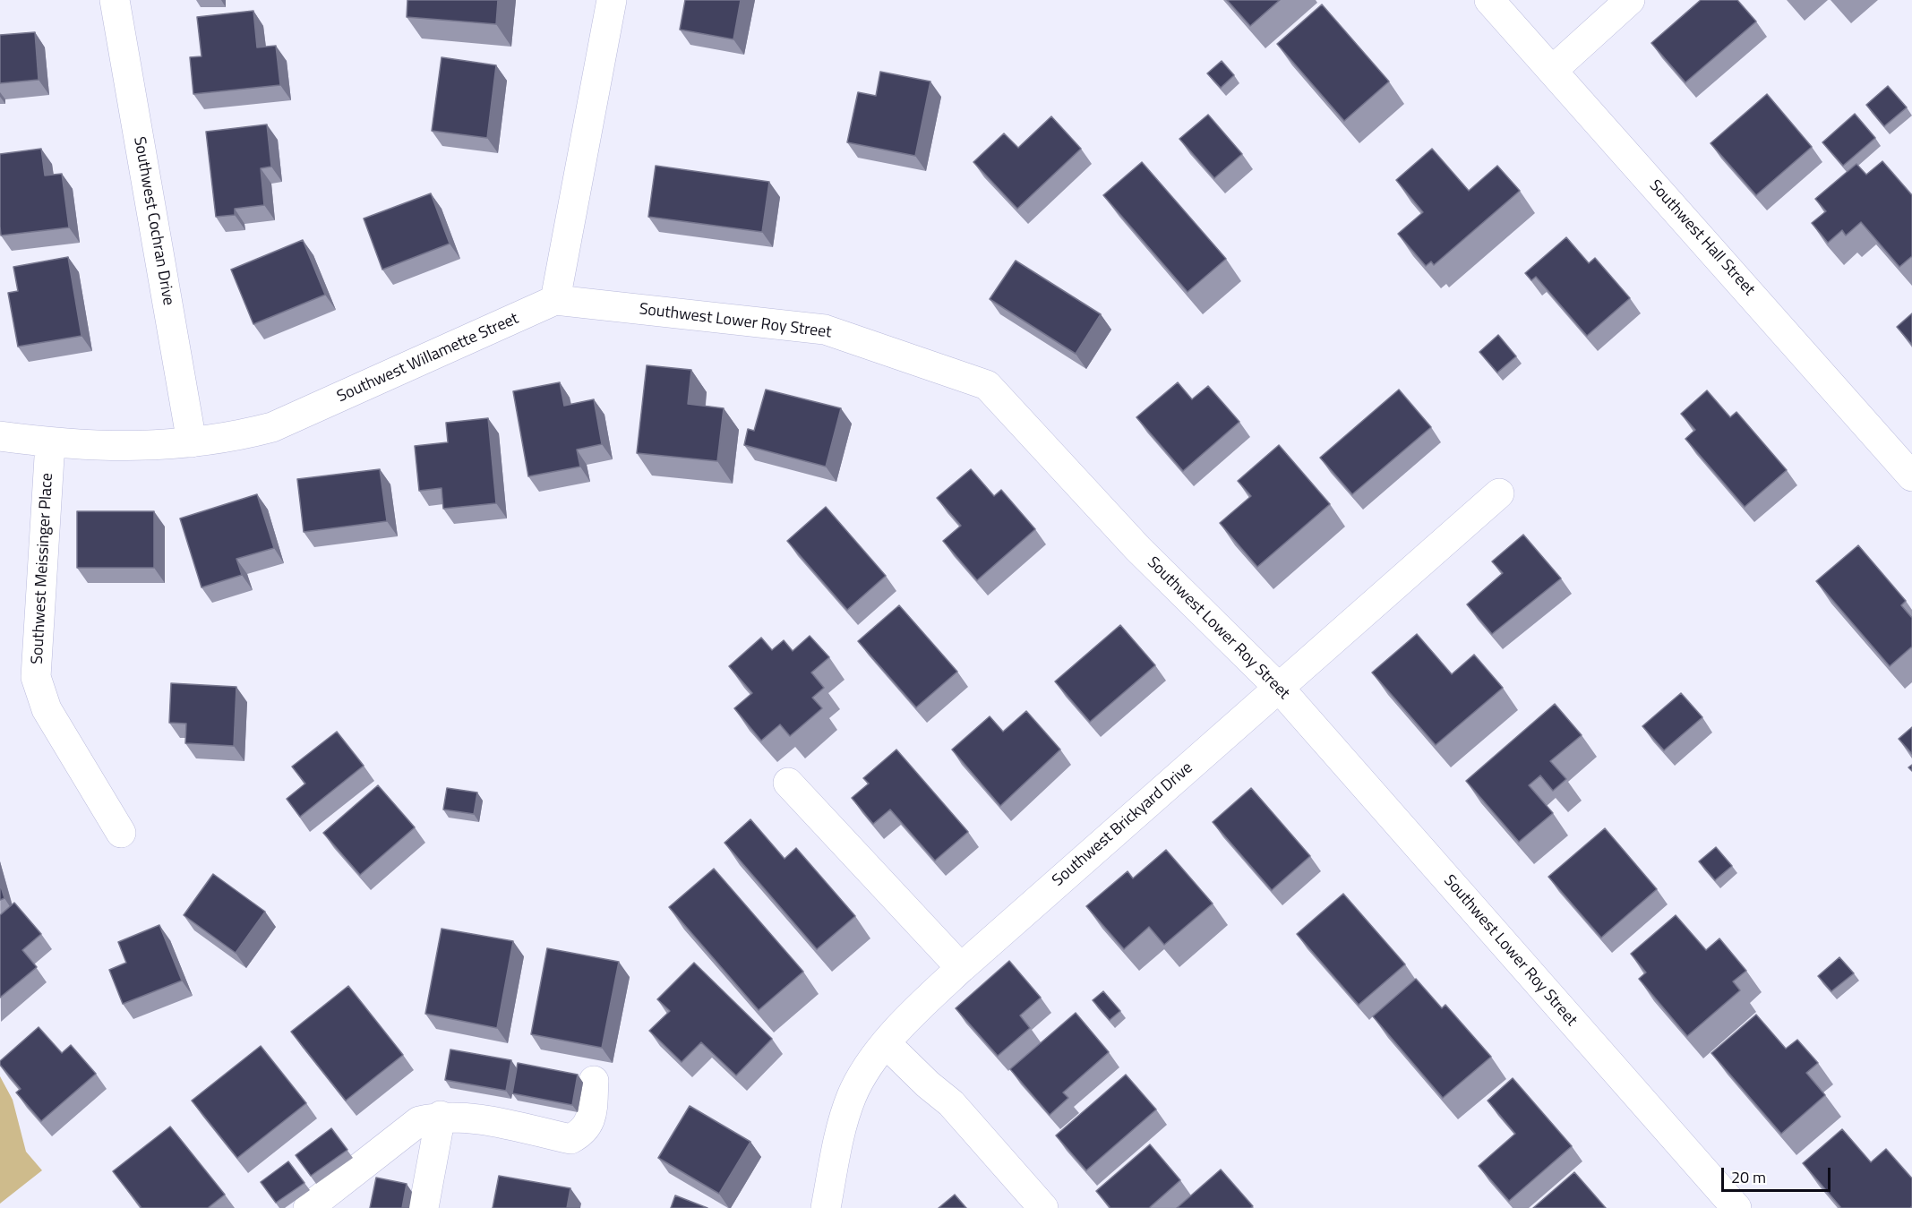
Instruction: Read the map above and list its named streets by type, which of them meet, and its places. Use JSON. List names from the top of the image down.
{
  "streets": {
    "street": [
      "Southwest Cochran Drive",
      "Southwest Hall Street",
      "Southwest Lower Roy Street",
      "Southwest Willamette Street",
      "Southwest Meissinger Place",
      "Southwest Brickyard Drive"
    ]
  },
  "crossings": [
    ["Southwest Cochran Drive", "Southwest Willamette Street"],
    ["Southwest Lower Roy Street", "Southwest Willamette Street"],
    ["Southwest Lower Roy Street", "Southwest Brickyard Drive"],
    ["Southwest Willamette Street", "Southwest Meissinger Place"]
  ],
  "scale_bar": "20 m"
}
